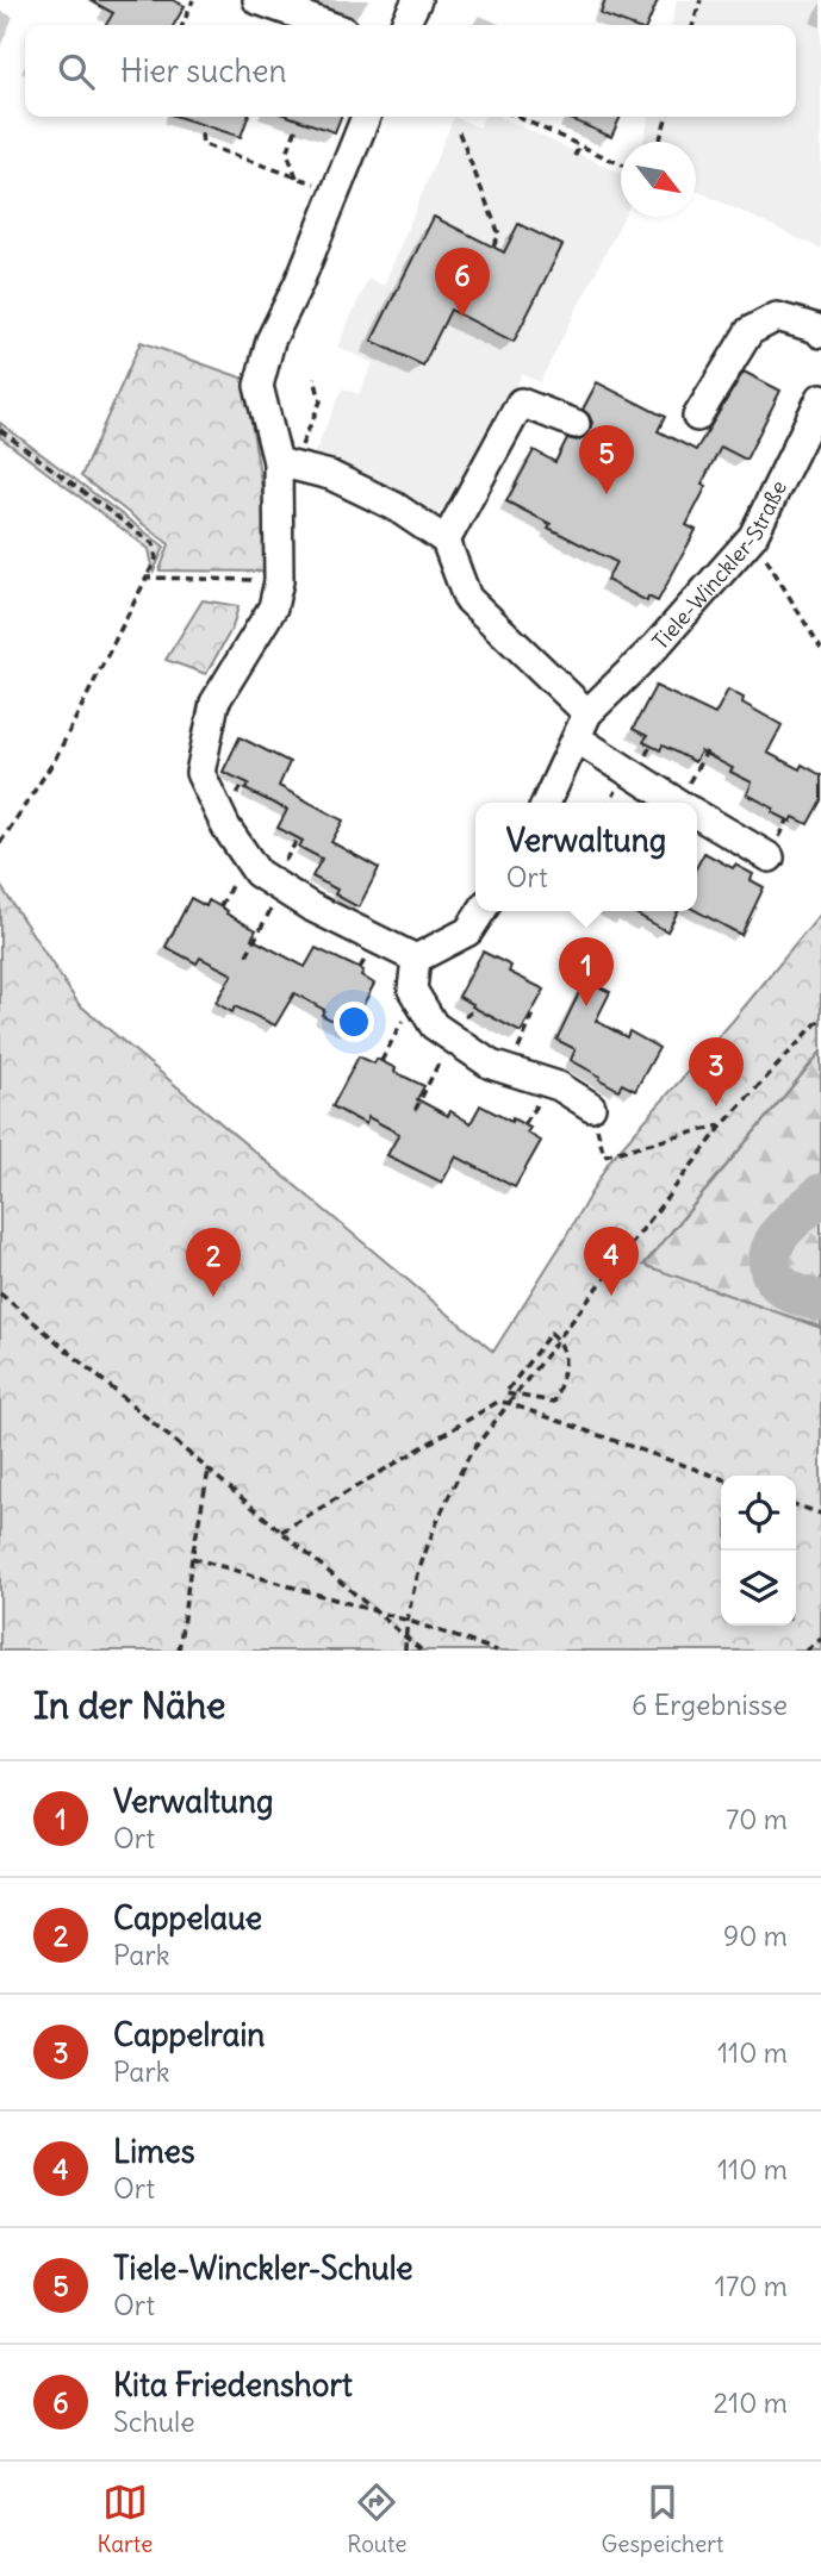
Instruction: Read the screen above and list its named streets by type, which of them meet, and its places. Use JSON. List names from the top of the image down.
{
  "streets": {
    "street": ["Tiele-Winckler-Straße"]
  },
  "north": "bottom right",
  "page": {
    "search": "Hier suchen",
    "pins": [
      "6",
      "5",
      "1",
      "3",
      "4",
      "2"
    ],
    "popup": ["Verwaltung", "Ort"],
    "heading": ["In der Nähe", "6 Ergebnisse"],
    "list": [
      {
        "mark": "1",
        "name": "Verwaltung",
        "note": "Ort",
        "value": "70 m"
      },
      {
        "mark": "2",
        "name": "Cappelaue",
        "note": "Park",
        "value": "90 m"
      },
      {
        "mark": "3",
        "name": "Cappelrain",
        "note": "Park",
        "value": "110 m"
      },
      {
        "mark": "4",
        "name": "Limes",
        "note": "Ort",
        "value": "110 m"
      },
      {
        "mark": "5",
        "name": "Tiele-Winckler-Schule",
        "note": "Ort",
        "value": "170 m"
      },
      {
        "mark": "6",
        "name": "Kita Friedenshort",
        "note": "Schule",
        "value": "210 m"
      }
    ],
    "nav": ["Karte", "Route", "Gespeichert"]
  }
}
